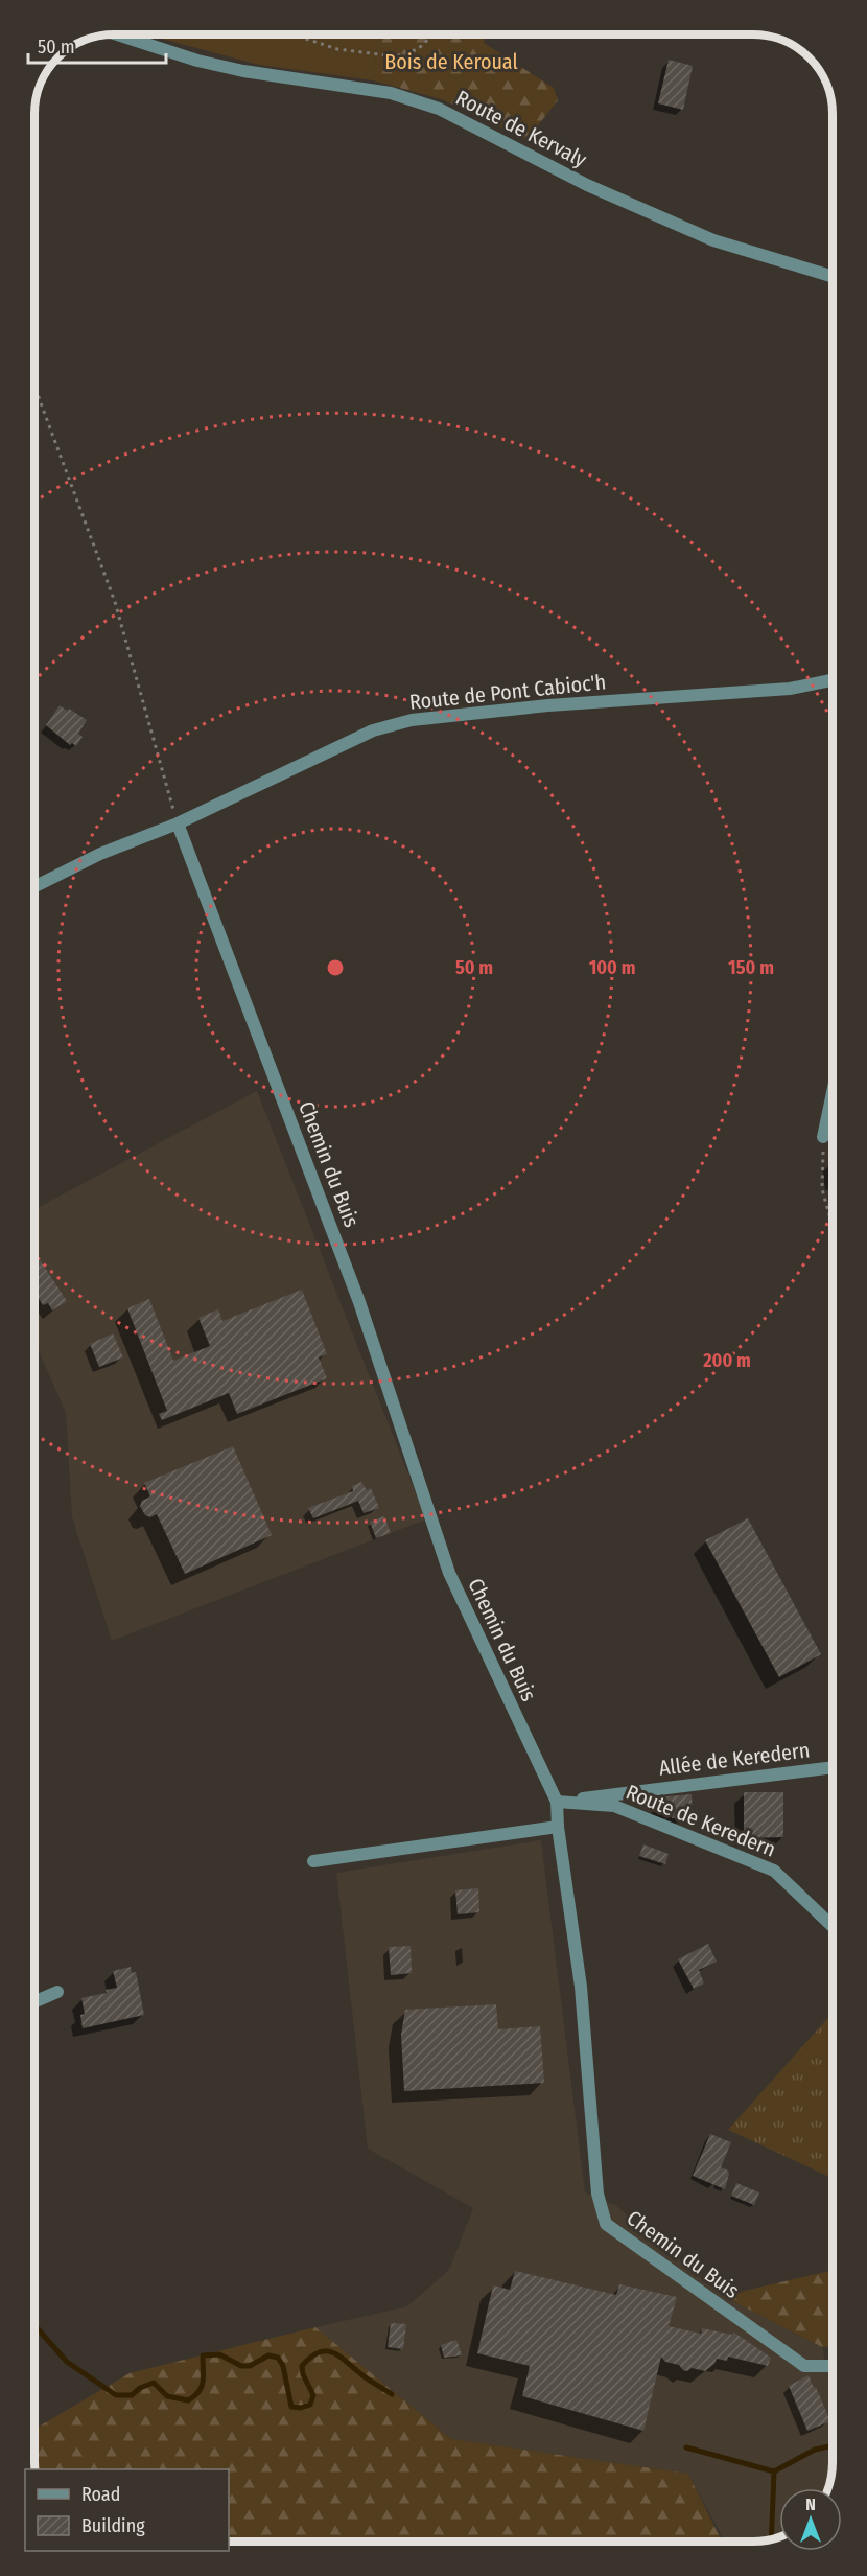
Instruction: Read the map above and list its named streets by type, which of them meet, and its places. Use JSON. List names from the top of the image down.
{
  "streets": {
    "street": [
      "Route de Kervaly",
      "Route de Pont Cabioc'h",
      "Chemin du Buis",
      "Allée de Keredern",
      "Route de Keredern"
    ]
  },
  "crossings": [
    ["Route de Pont Cabioc'h", "Chemin du Buis"],
    ["Chemin du Buis", "Allée de Keredern"],
    ["Chemin du Buis", "Route de Keredern"],
    ["Allée de Keredern", "Route de Keredern"]
  ],
  "parks": ["Bois de Keroual"],
  "legend": ["Road", "Building"],
  "scale_bar": "50 m",
  "north": "top",
  "rings": [
    "50 m",
    "100 m",
    "150 m",
    "200 m"
  ]
}
